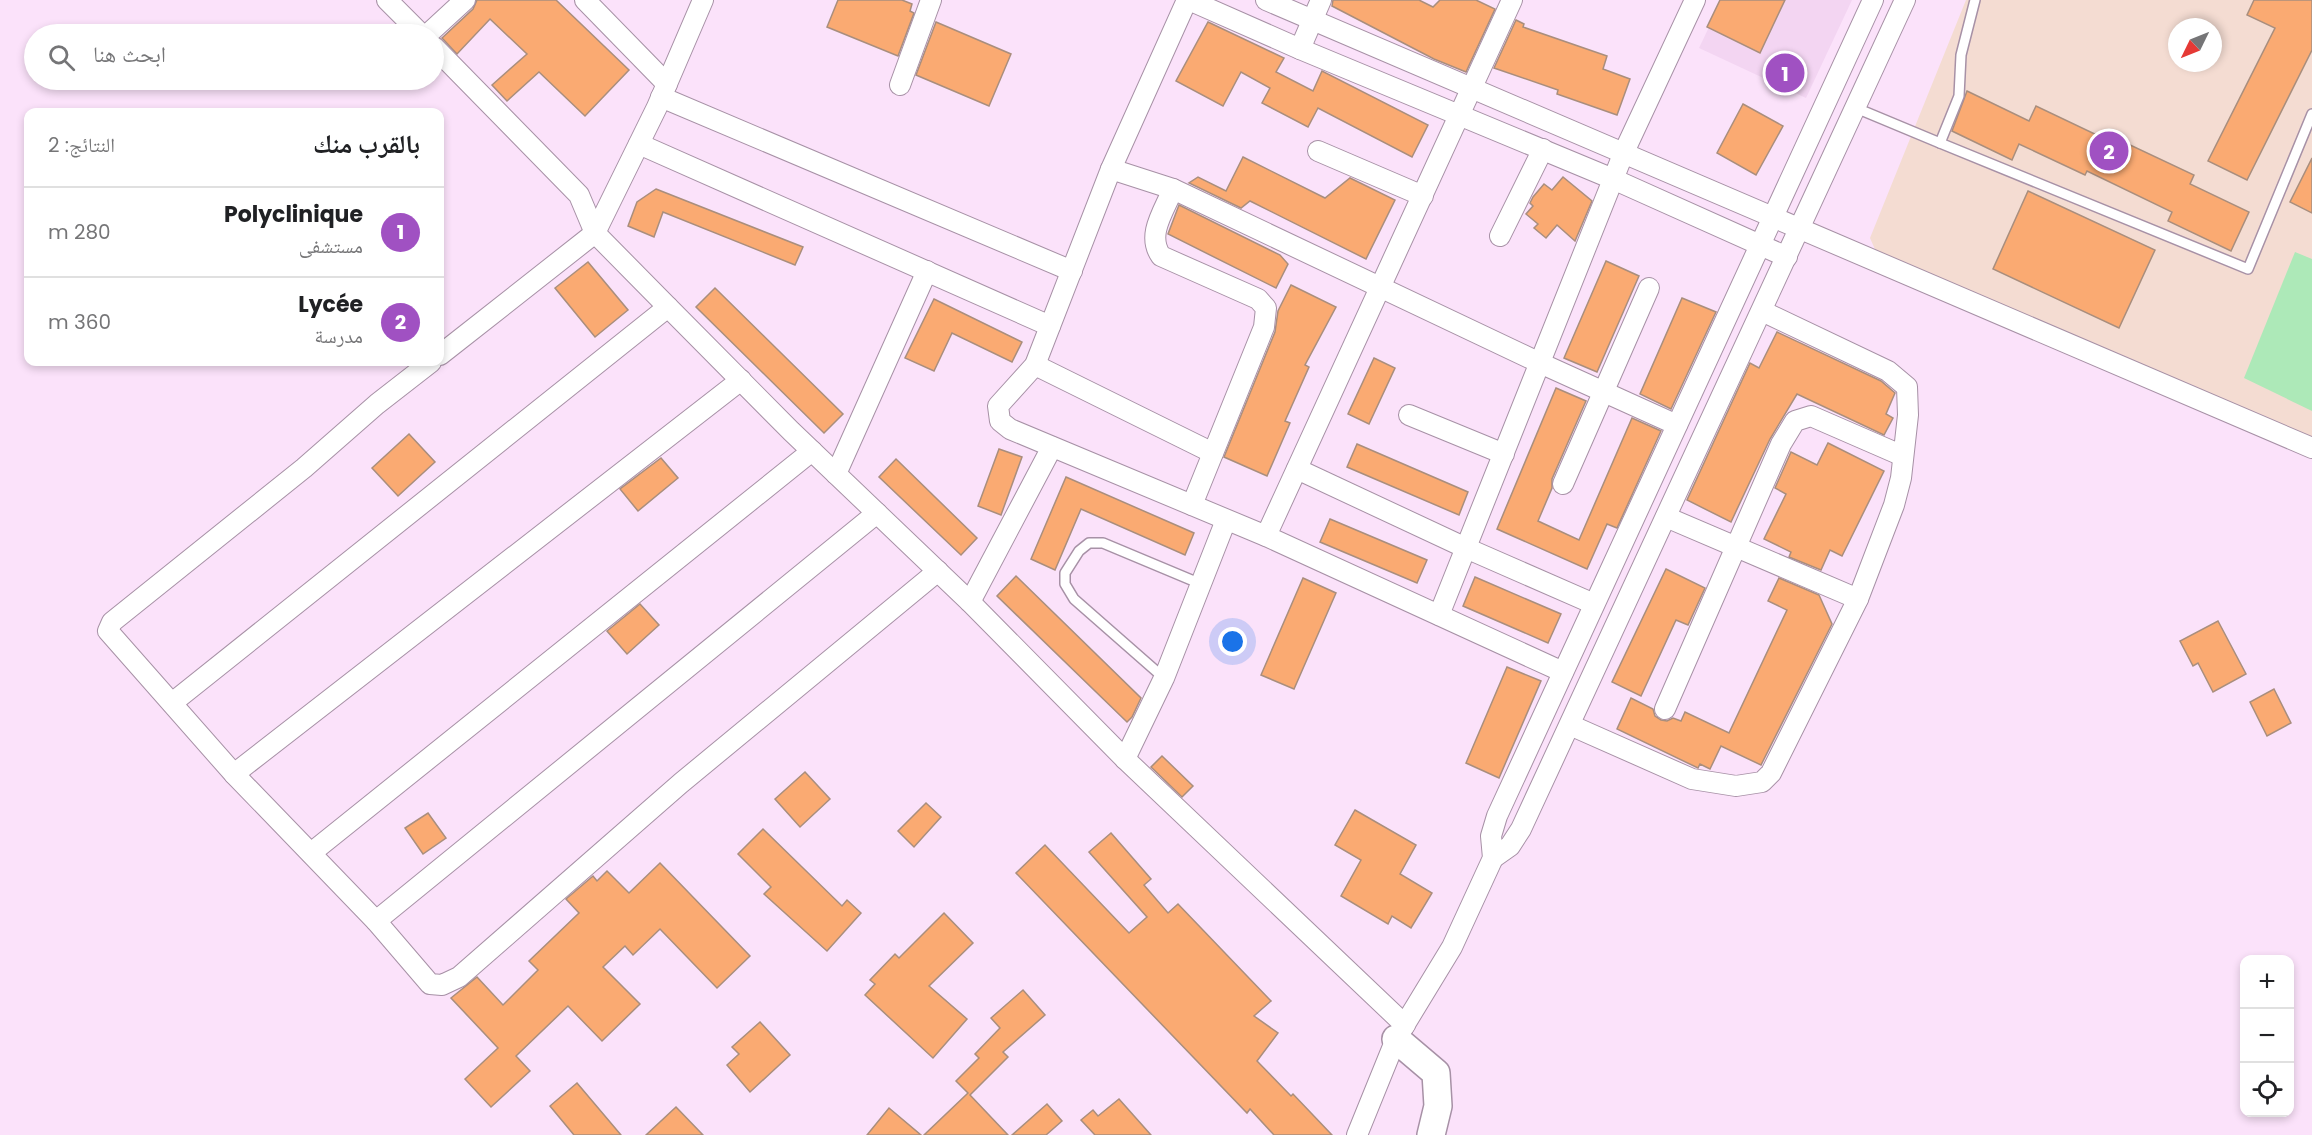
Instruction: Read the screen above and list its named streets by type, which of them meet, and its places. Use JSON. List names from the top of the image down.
{
  "north": "bottom left",
  "page": {
    "search": "ابحث هنا",
    "pins": ["1", "2"],
    "heading": ["بالقرب منك", "النتائج: 2"],
    "list": [
      {
        "mark": "1",
        "name": "Polyclinique",
        "note": "مستشفى",
        "value": "280 m"
      },
      {
        "mark": "2",
        "name": "Lycée",
        "note": "مدرسة",
        "value": "360 m"
      }
    ],
    "map_buttons": ["+", "−"]
  }
}
